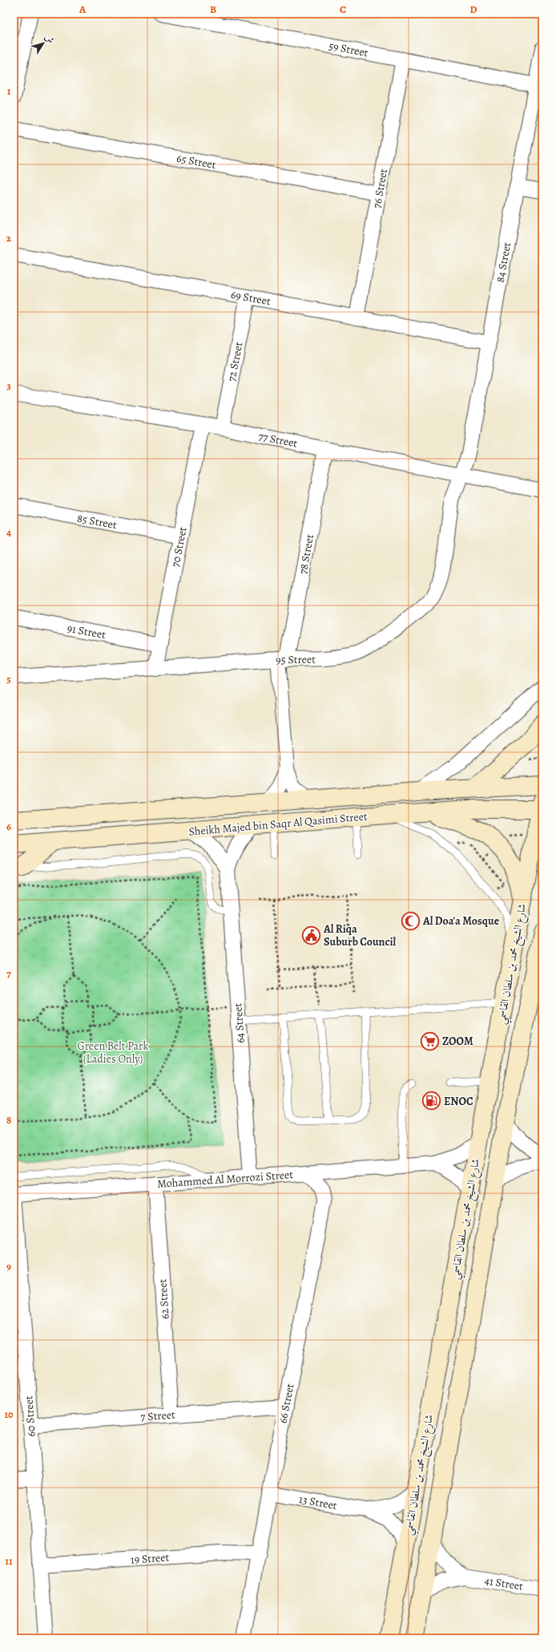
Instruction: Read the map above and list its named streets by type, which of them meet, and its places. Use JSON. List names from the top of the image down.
{
  "streets": {
    "main road": ["Sheikh Majed bin Saqr Al Qasimi Street", "شارع الشيخ محمد بن سلطان القاسمي"],
    "street": [
      "59 Street",
      "65 Street",
      "76 Street",
      "84 Street",
      "69 Street",
      "72 Street",
      "77 Street",
      "85 Street",
      "70 Street",
      "78 Street",
      "91 Street",
      "95 Street",
      "64 Street",
      "Mohammed Al Morrozi Street",
      "62 Street",
      "66 Street",
      "7 Street",
      "60 Street",
      "13 Street",
      "19 Street",
      "41 Street"
    ]
  },
  "crossings": [
    ["59 Street", "76 Street"],
    ["59 Street", "84 Street"],
    ["65 Street", "76 Street"],
    ["76 Street", "69 Street"],
    ["84 Street", "69 Street"],
    ["84 Street", "77 Street"],
    ["84 Street", "95 Street"],
    ["69 Street", "72 Street"],
    ["72 Street", "77 Street"],
    ["77 Street", "70 Street"],
    ["77 Street", "78 Street"],
    ["77 Street", "95 Street"],
    ["85 Street", "70 Street"],
    ["70 Street", "91 Street"],
    ["70 Street", "95 Street"],
    ["78 Street", "95 Street"],
    ["Sheikh Majed bin Saqr Al Qasimi Street", "شارع الشيخ محمد بن سلطان القاسمي"],
    ["Sheikh Majed bin Saqr Al Qasimi Street", "64 Street"],
    ["شارع الشيخ محمد بن سلطان القاسمي", "Mohammed Al Morrozi Street"],
    ["شارع الشيخ محمد بن سلطان القاسمي", "13 Street"],
    ["شارع الشيخ محمد بن سلطان القاسمي", "41 Street"],
    ["64 Street", "Mohammed Al Morrozi Street"],
    ["Mohammed Al Morrozi Street", "62 Street"],
    ["Mohammed Al Morrozi Street", "66 Street"],
    ["Mohammed Al Morrozi Street", "60 Street"],
    ["62 Street", "7 Street"],
    ["66 Street", "7 Street"],
    ["66 Street", "13 Street"],
    ["66 Street", "19 Street"],
    ["7 Street", "60 Street"],
    ["60 Street", "19 Street"]
  ],
  "parks": ["Green Belt Park (Ladies Only)"],
  "places": {
    "mosque": ["Al Doa'a Mosque"],
    "public building": ["Al Riqa Suburb Council"],
    "supermarket": ["ZOOM"],
    "fuel station": ["ENOC"]
  },
  "north": "top right",
  "grid": {
    "columns": [
      "A",
      "B",
      "C",
      "D"
    ],
    "rows": [
      "1",
      "2",
      "3",
      "4",
      "5",
      "6",
      "7",
      "8",
      "9",
      "10",
      "11"
    ]
  }
}
